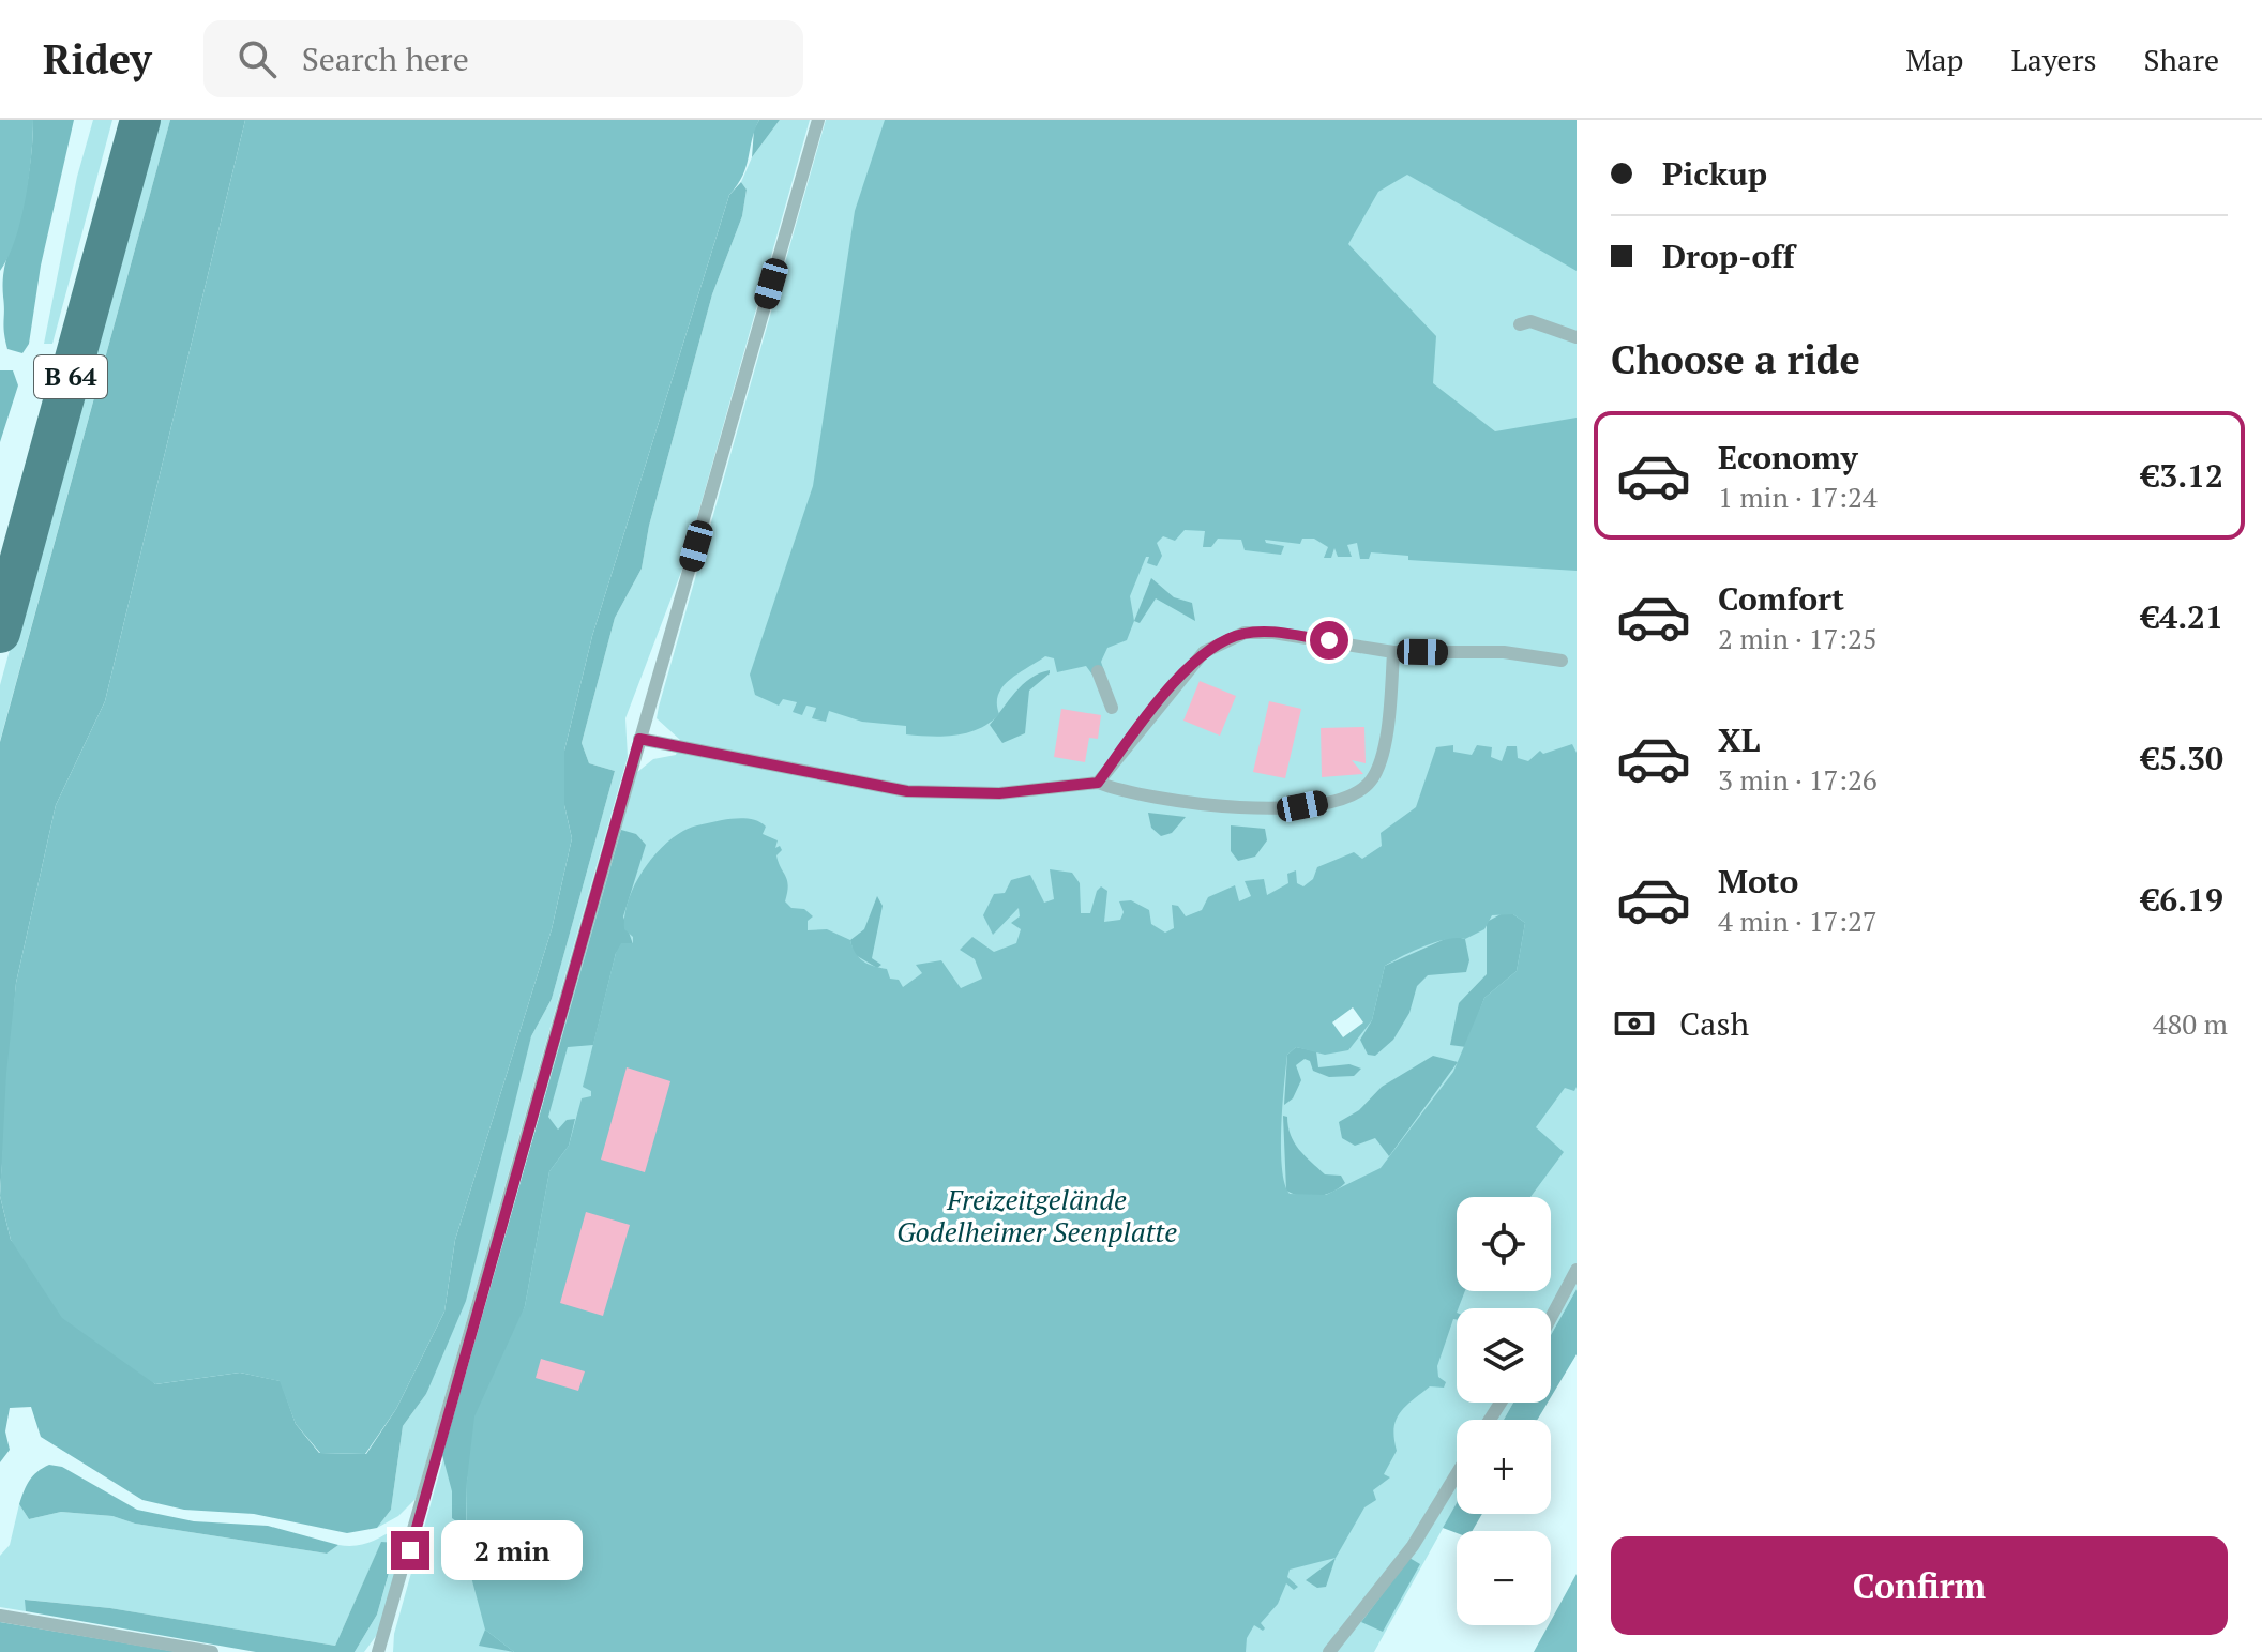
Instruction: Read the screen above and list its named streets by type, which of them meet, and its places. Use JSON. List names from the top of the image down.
{
  "streets": {
    "main road": ["B 64"]
  },
  "parks": ["Freizeitgelände Godelheimer Seenplatte"],
  "page": {
    "header": "Ridey",
    "search": "Search here",
    "nav": ["Map", "Layers", "Share"],
    "banner": ["Pickup", "Drop-off"],
    "heading": "Choose a ride",
    "list": [
      {
        "name": "Economy",
        "note": "1 min · 17:24",
        "value": "€3.12"
      },
      {
        "name": "Comfort",
        "note": "2 min · 17:25",
        "value": "€4.21"
      },
      {
        "name": "XL",
        "note": "3 min · 17:26",
        "value": "€5.30"
      },
      {
        "name": "Moto",
        "note": "4 min · 17:27",
        "value": "€6.19"
      }
    ],
    "pay": ["Cash", "480 m"],
    "map_buttons": ["+", "−"],
    "buttons": "Confirm",
    "bubble": "2 min"
  }
}
